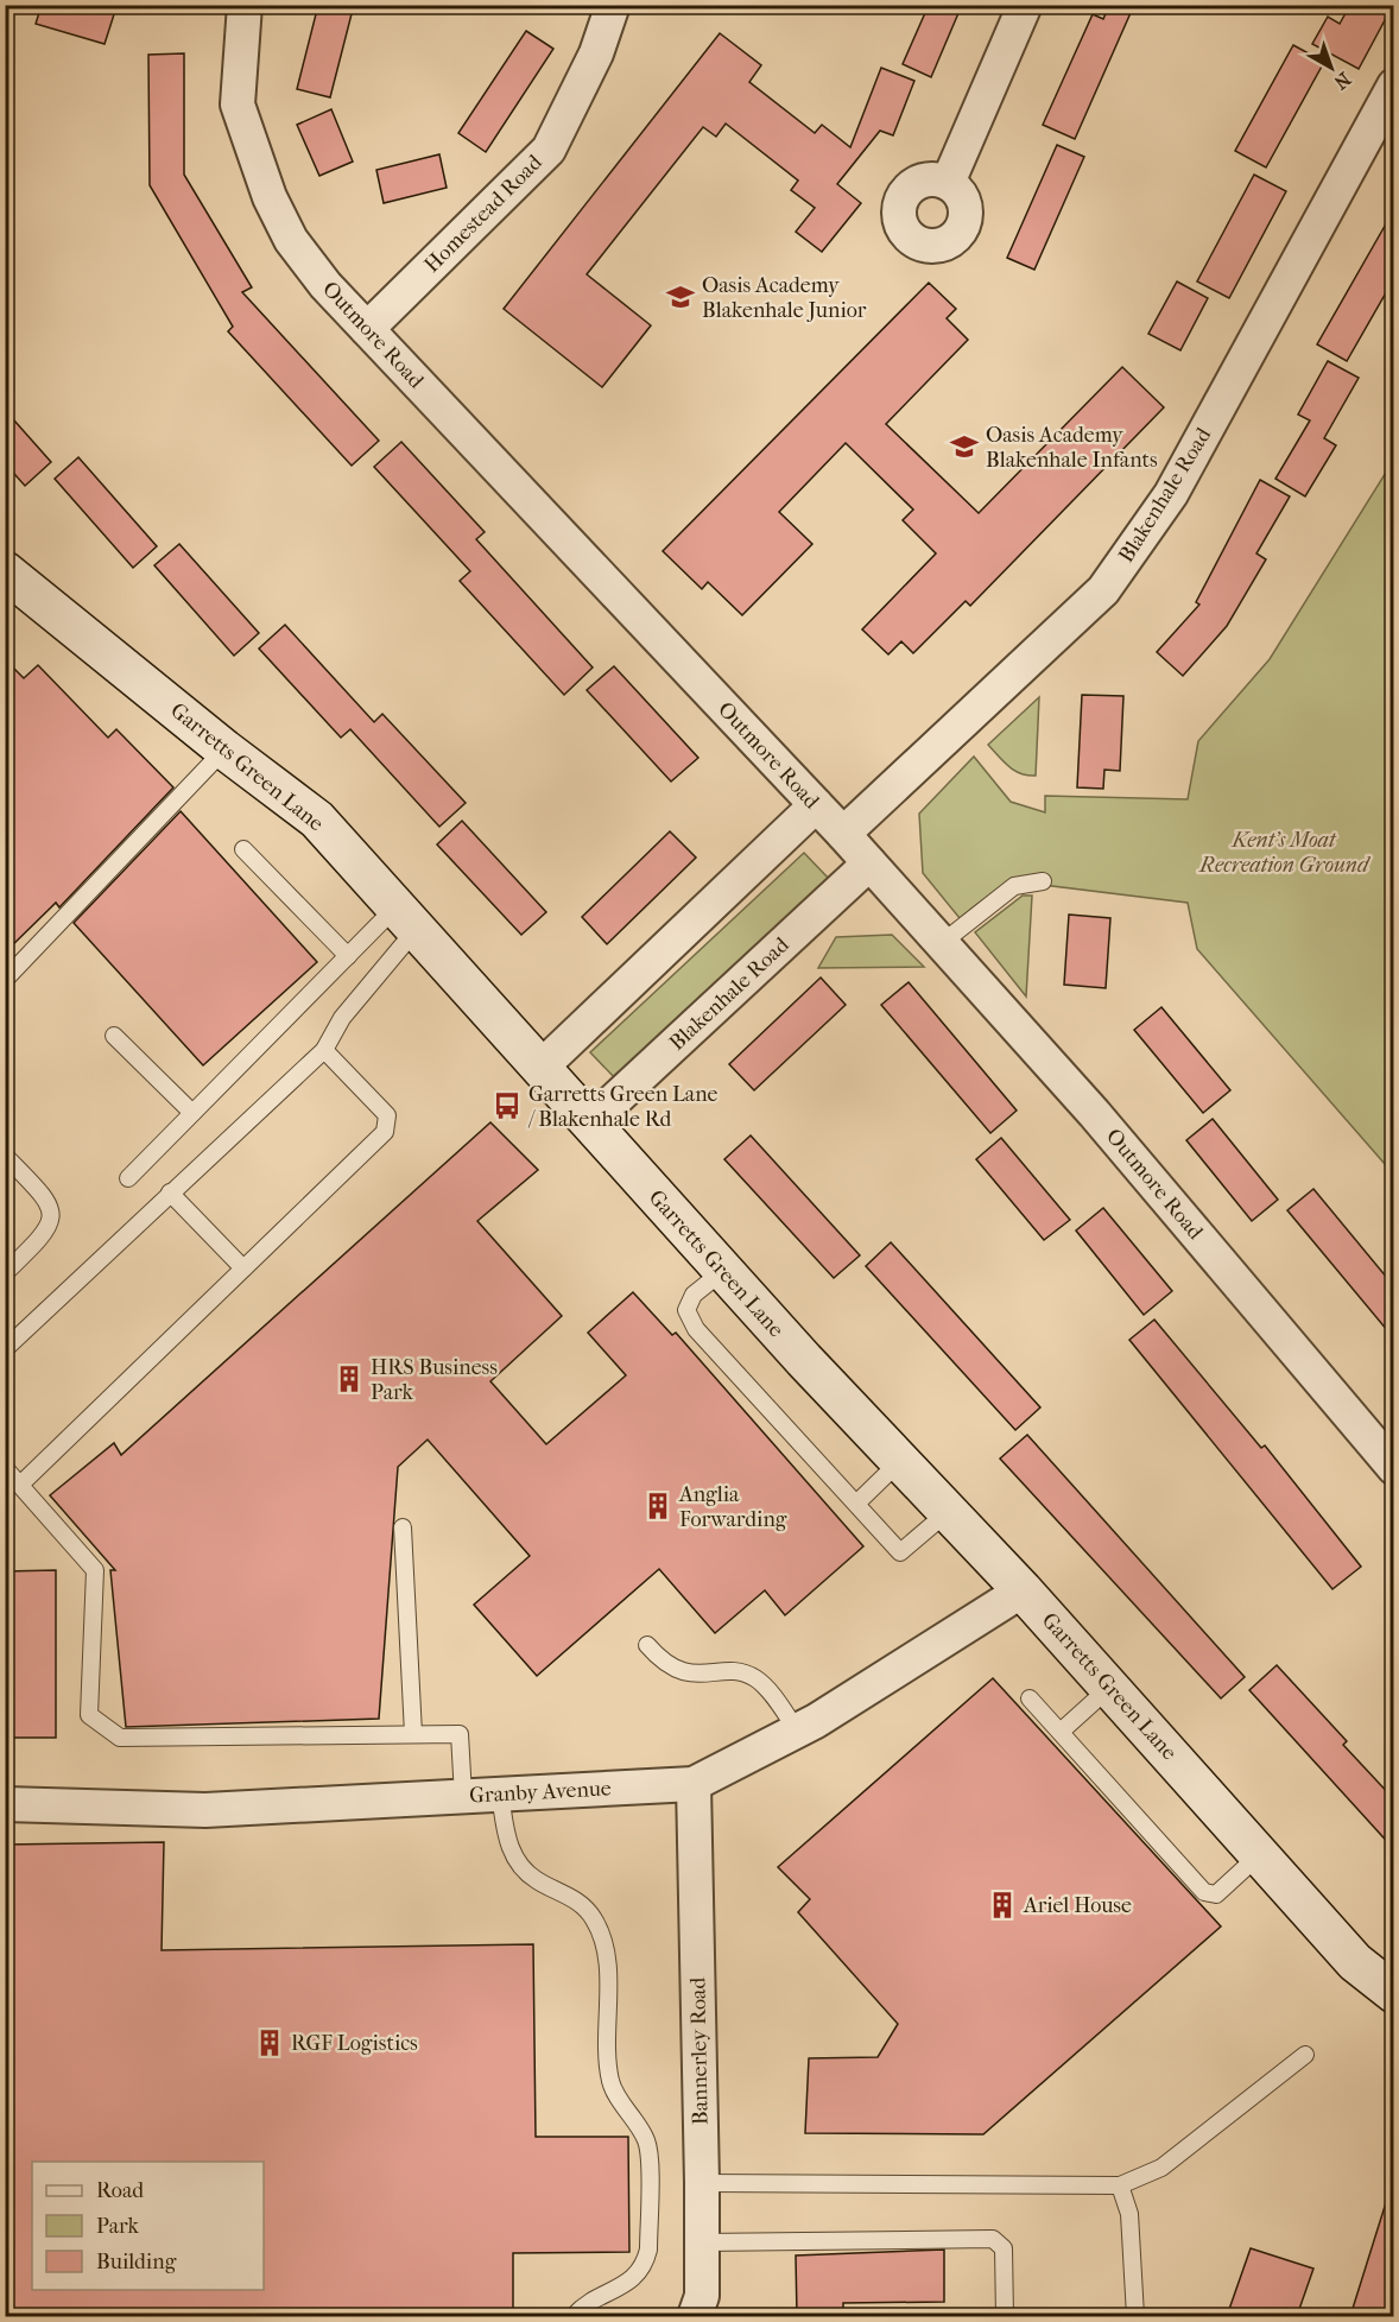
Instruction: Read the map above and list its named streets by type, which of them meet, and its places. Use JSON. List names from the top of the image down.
{
  "streets": {
    "street": [
      "Homestead Road",
      "Outmore Road",
      "Blakenhale Road",
      "Garretts Green Lane",
      "Granby Avenue",
      "Bannerley Road"
    ]
  },
  "crossings": [
    ["Homestead Road", "Outmore Road"],
    ["Outmore Road", "Blakenhale Road"],
    ["Blakenhale Road", "Garretts Green Lane"],
    ["Garretts Green Lane", "Granby Avenue"],
    ["Granby Avenue", "Bannerley Road"]
  ],
  "parks": ["Kent's Moat Recreation Ground"],
  "places": {
    "school or university": ["Oasis Academy Blakenhale Junior", "Oasis Academy Blakenhale Infants"],
    "bus stop": ["Garretts Green Lane / Blakenhale Rd"],
    "building": [
      "HRS Business Park",
      "Anglia Forwarding",
      "Ariel House",
      "RGF Logistics"
    ]
  },
  "legend": ["Road", "Park", "Building"],
  "north": "bottom right"
}
